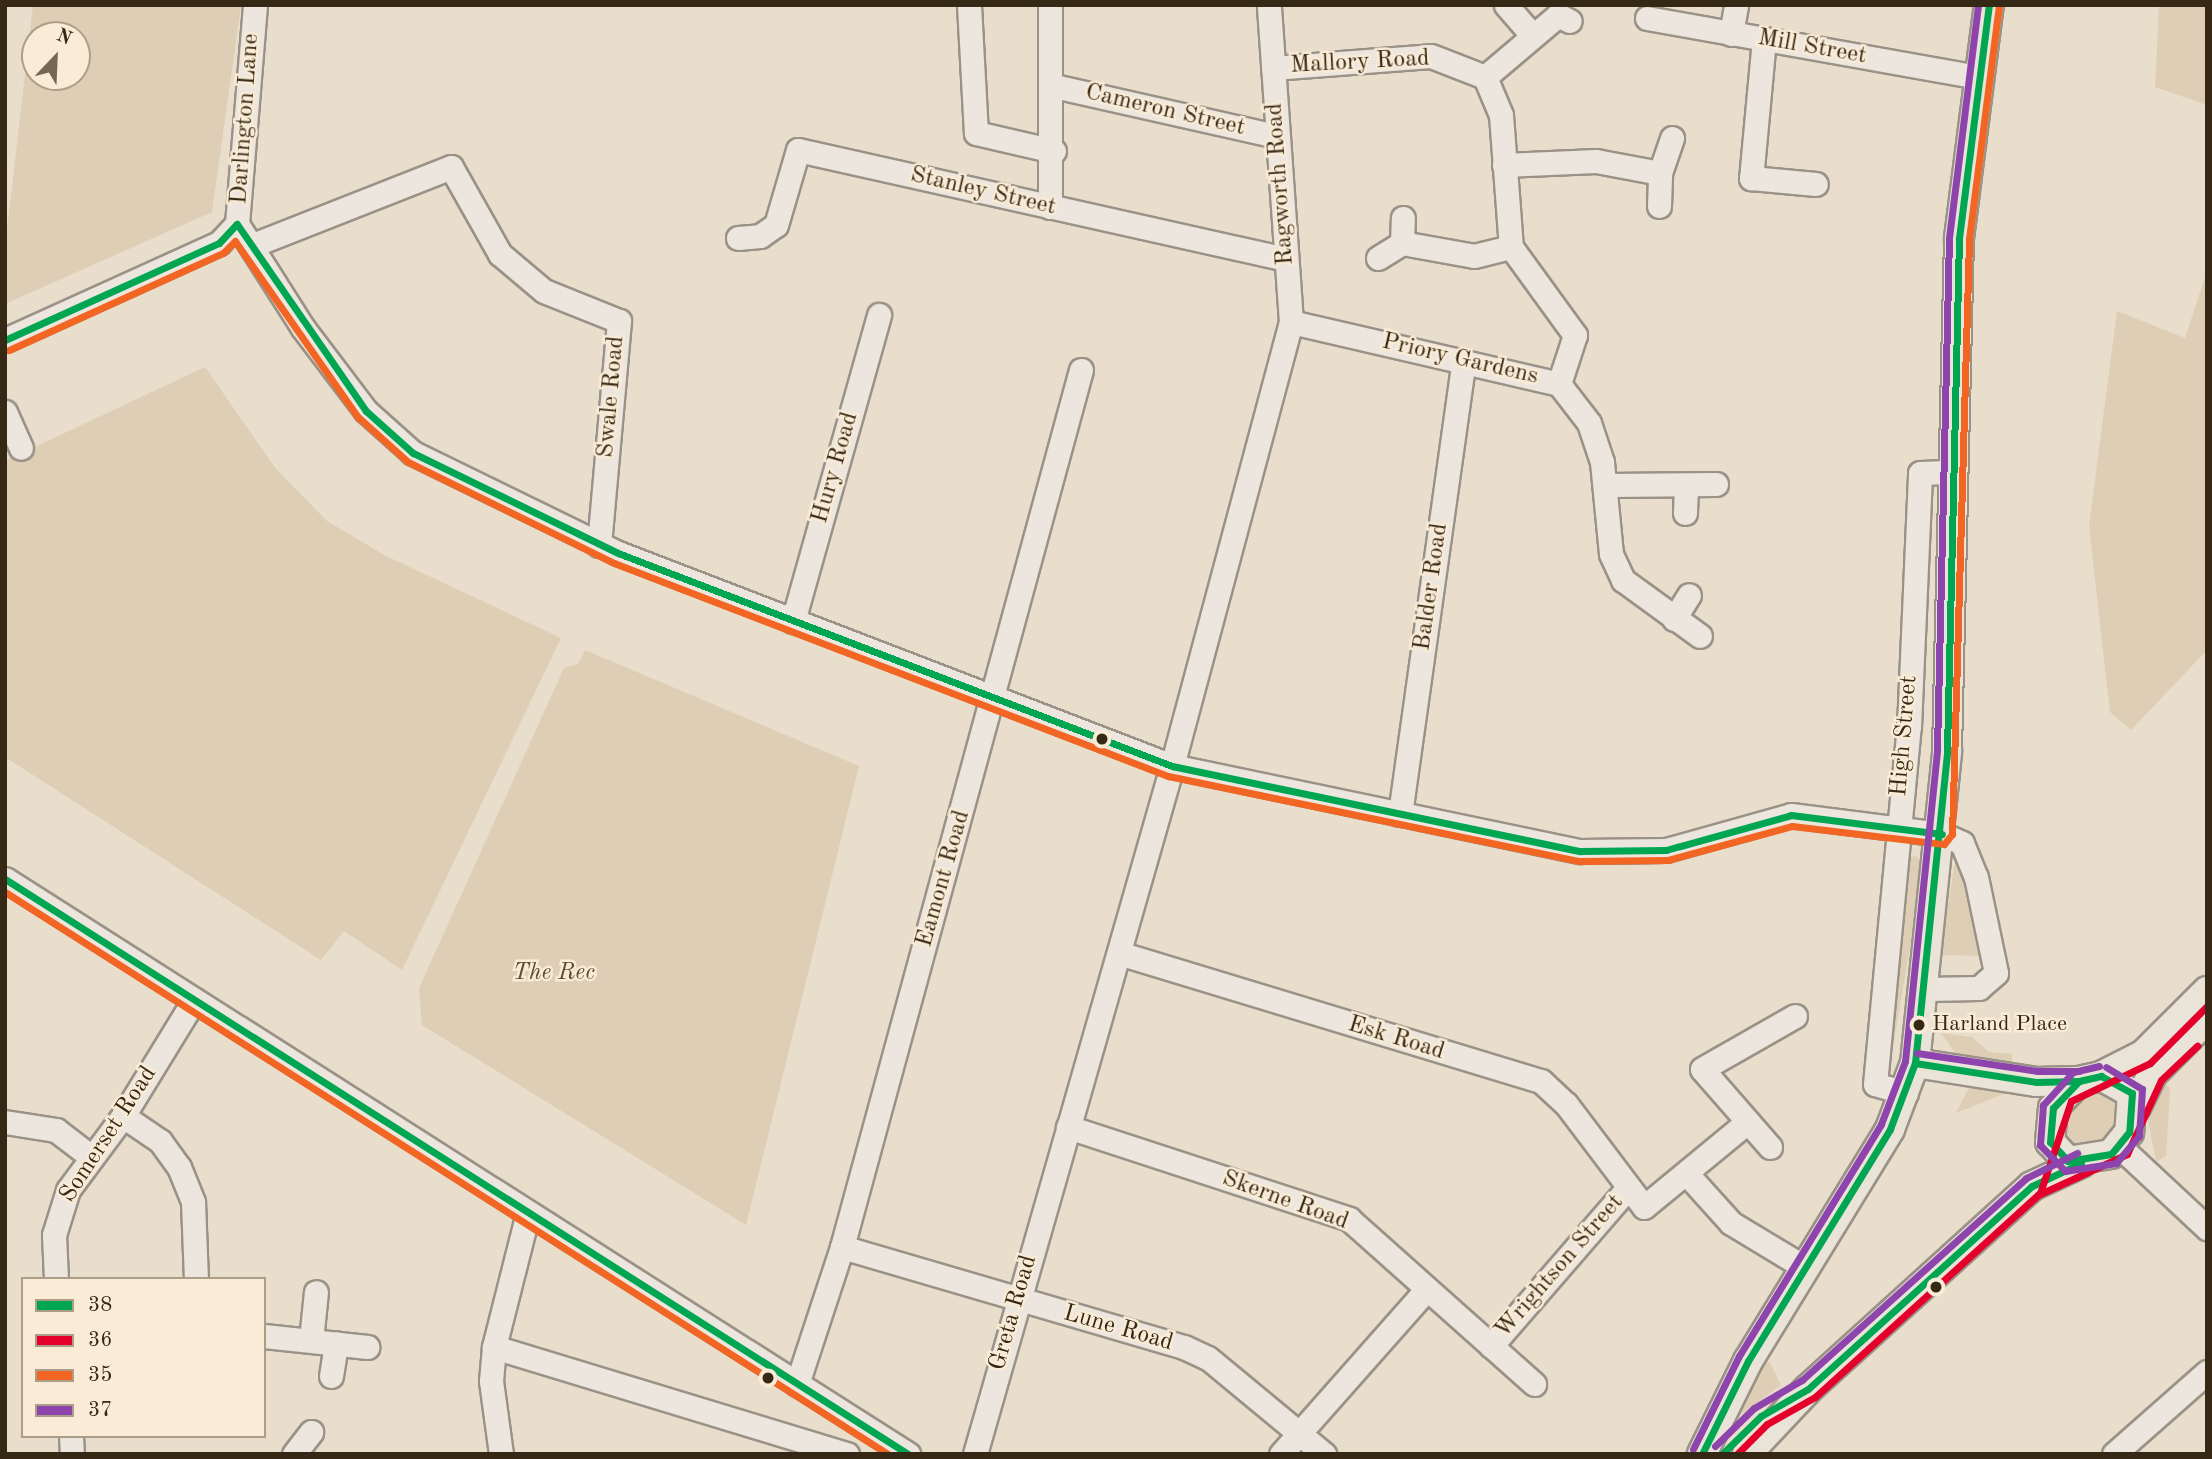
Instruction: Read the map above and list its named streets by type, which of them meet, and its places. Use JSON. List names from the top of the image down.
{
  "streets": {
    "main road": ["High Street"],
    "street": [
      "Mill Street",
      "Mallory Road",
      "Cameron Street",
      "Darlington Lane",
      "Ragworth Road",
      "Stanley Street",
      "Priory Gardens",
      "Swale Road",
      "Hury Road",
      "Balder Road",
      "Eamont Road",
      "Esk Road",
      "Somerset Road",
      "Skerne Road",
      "Wrightson Street",
      "Greta Road",
      "Lune Road"
    ]
  },
  "crossings": [
    ["Mill Street", "High Street"],
    ["Mallory Road", "Ragworth Road"],
    ["Cameron Street", "Ragworth Road"],
    ["Ragworth Road", "Stanley Street"],
    ["Ragworth Road", "Priory Gardens"],
    ["Ragworth Road", "Greta Road"],
    ["Priory Gardens", "Balder Road"],
    ["Priory Gardens", "Greta Road"],
    ["Eamont Road", "Lune Road"],
    ["Esk Road", "Wrightson Street"],
    ["Esk Road", "Greta Road"],
    ["Skerne Road", "Wrightson Street"],
    ["Skerne Road", "Greta Road"],
    ["Greta Road", "Lune Road"]
  ],
  "parks": ["The Rec"],
  "places": ["Harland Place"],
  "lines": [
    "transit line 38",
    "transit line 37",
    "transit line 35",
    "transit line 36"
  ],
  "legend": [
    "38",
    "36",
    "35",
    "37"
  ],
  "north": "top right"
}
